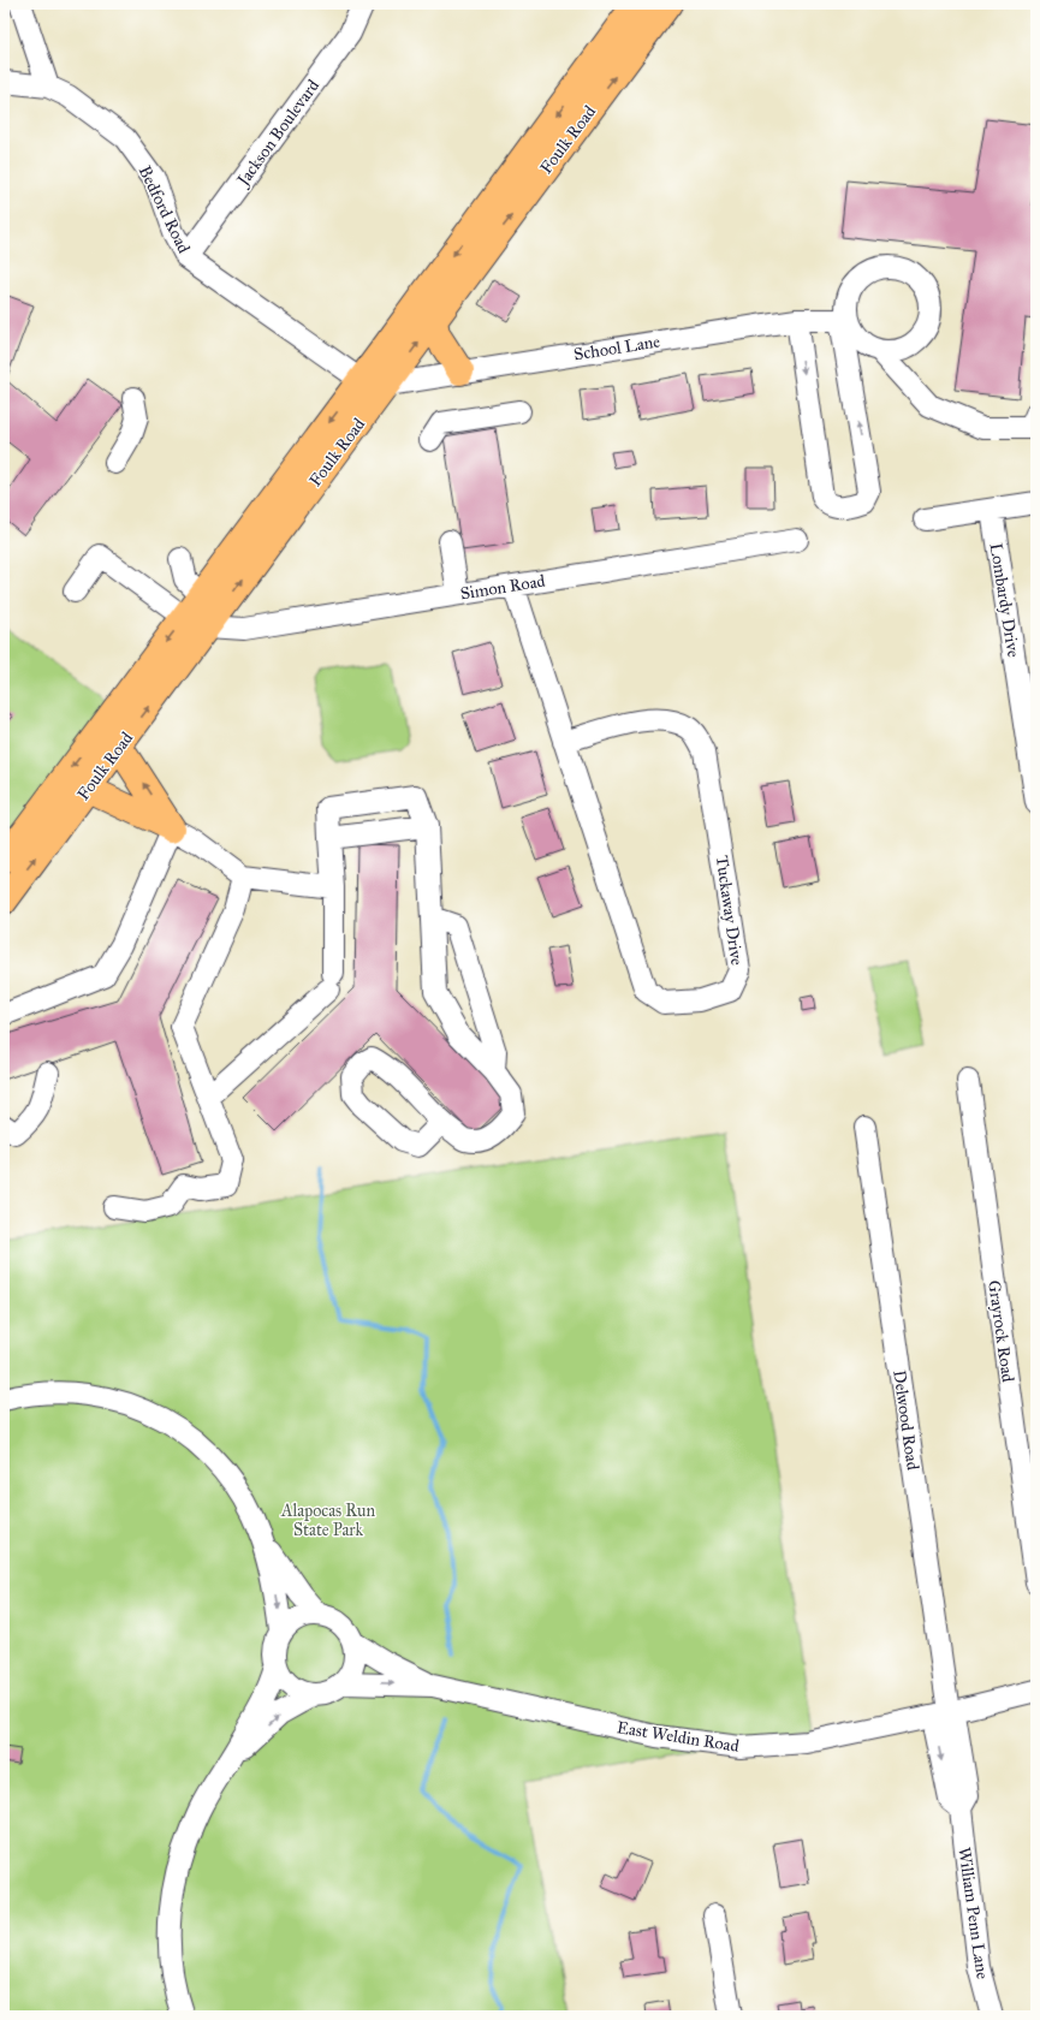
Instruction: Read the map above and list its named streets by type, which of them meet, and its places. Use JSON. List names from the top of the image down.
{
  "streets": {
    "main road": ["Foulk Road"],
    "street": [
      "Jackson Boulevard",
      "Bedford Road",
      "School Lane",
      "Simon Road",
      "Lombardy Drive",
      "Tuckaway Drive",
      "Grayrock Road",
      "Delwood Road",
      "East Weldin Road",
      "William Penn Lane"
    ]
  },
  "crossings": [
    ["Jackson Boulevard", "Bedford Road"],
    ["Foulk Road", "Bedford Road"],
    ["Foulk Road", "School Lane"],
    ["Foulk Road", "Simon Road"],
    ["Bedford Road", "School Lane"],
    ["Simon Road", "Tuckaway Drive"],
    ["Delwood Road", "East Weldin Road"],
    ["Delwood Road", "William Penn Lane"],
    ["East Weldin Road", "William Penn Lane"]
  ],
  "parks": ["Alapocas Run State Park"]
}
